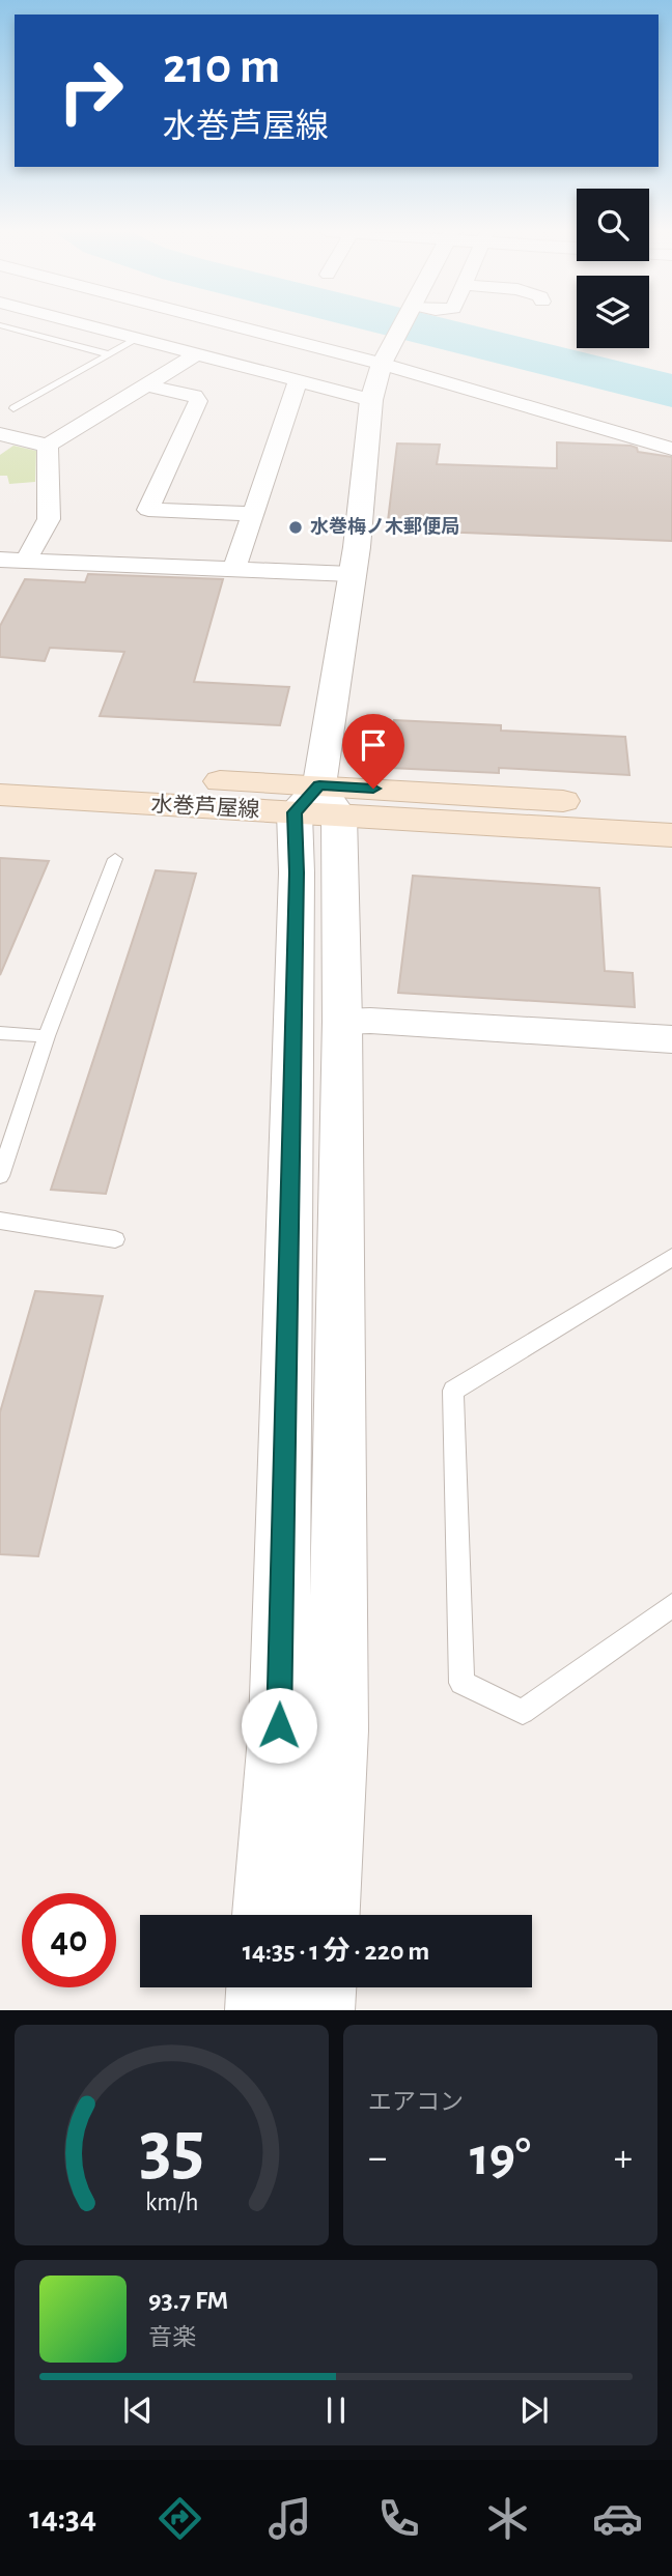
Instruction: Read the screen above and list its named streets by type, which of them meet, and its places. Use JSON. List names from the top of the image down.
{
  "streets": {
    "main road": ["水巻芦屋線"]
  },
  "places": ["水巻梅ノ木郵便局"],
  "page": {
    "turn": ["210 m", "水巻芦屋線"],
    "limit": "40",
    "trip": "14:35 · 1 分 · 220 m",
    "tile": "エアコン",
    "heat": ["−", "19°", "+"],
    "song": ["93.7 FM", "音楽"],
    "tabs": "14:34",
    "gauge": ["35", "km/h"]
  }
}
